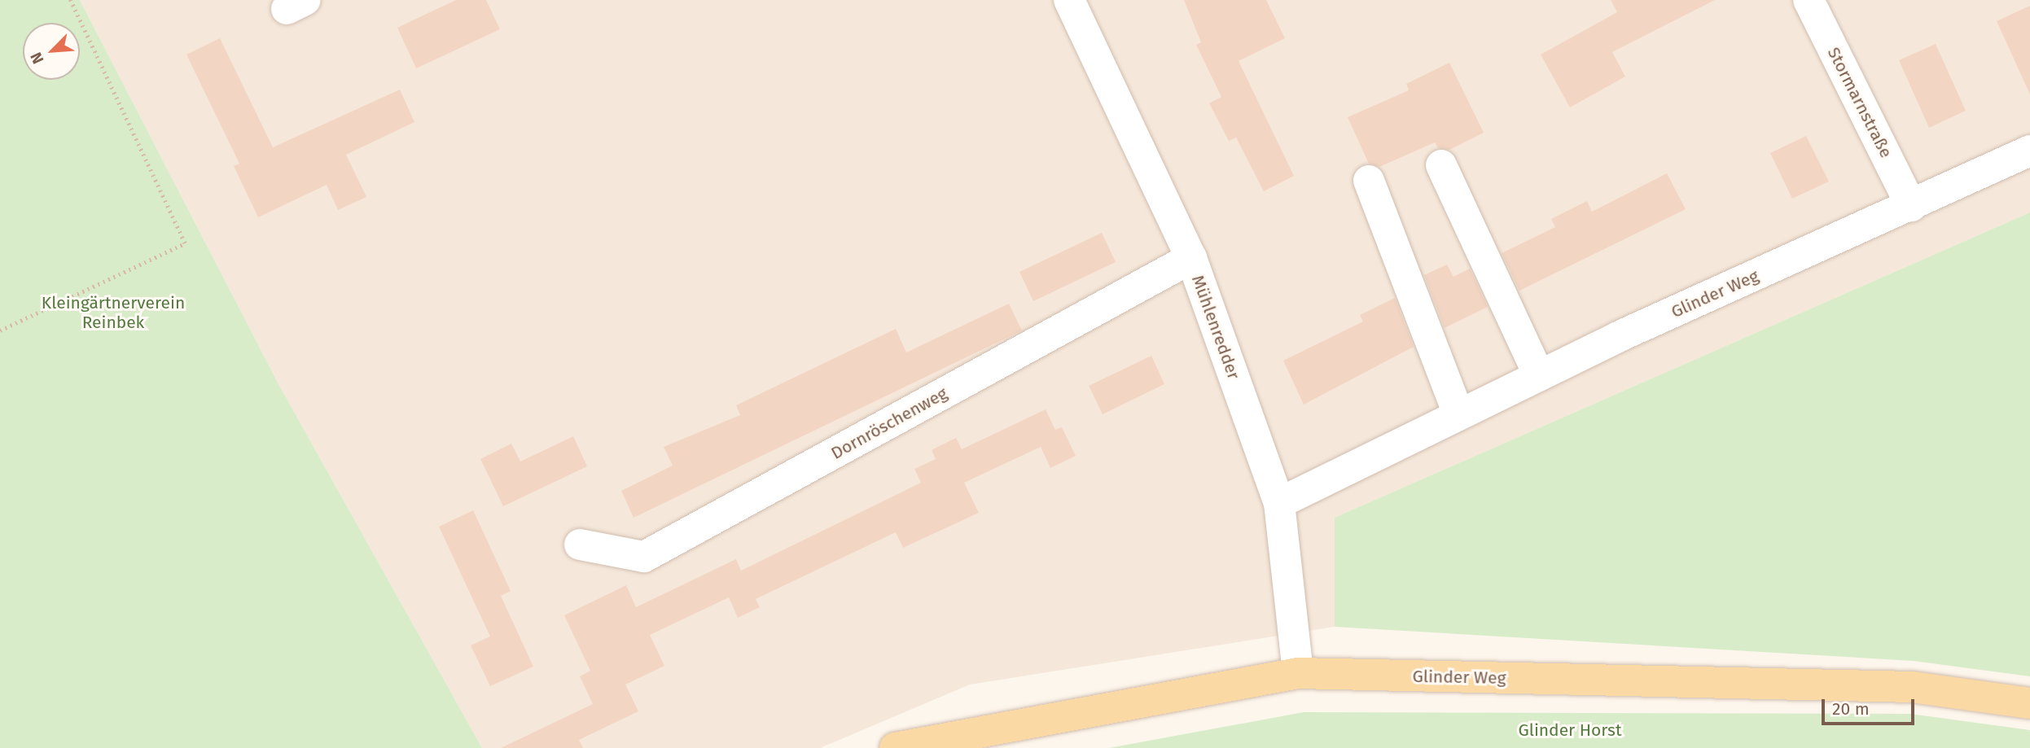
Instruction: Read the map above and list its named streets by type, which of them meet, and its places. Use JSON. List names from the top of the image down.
{
  "streets": {
    "main road": ["Glinder Weg"],
    "street": ["Stormarnstraße", "Mühlenredder", "Dornröschenweg"]
  },
  "crossings": [
    ["Stormarnstraße", "Glinder Weg"],
    ["Glinder Weg", "Mühlenredder"],
    ["Mühlenredder", "Dornröschenweg"]
  ],
  "parks": ["Kleingärtnerverein Reinbek", "Glinder Horst"],
  "scale_bar": "20 m",
  "north": "bottom left"
}
